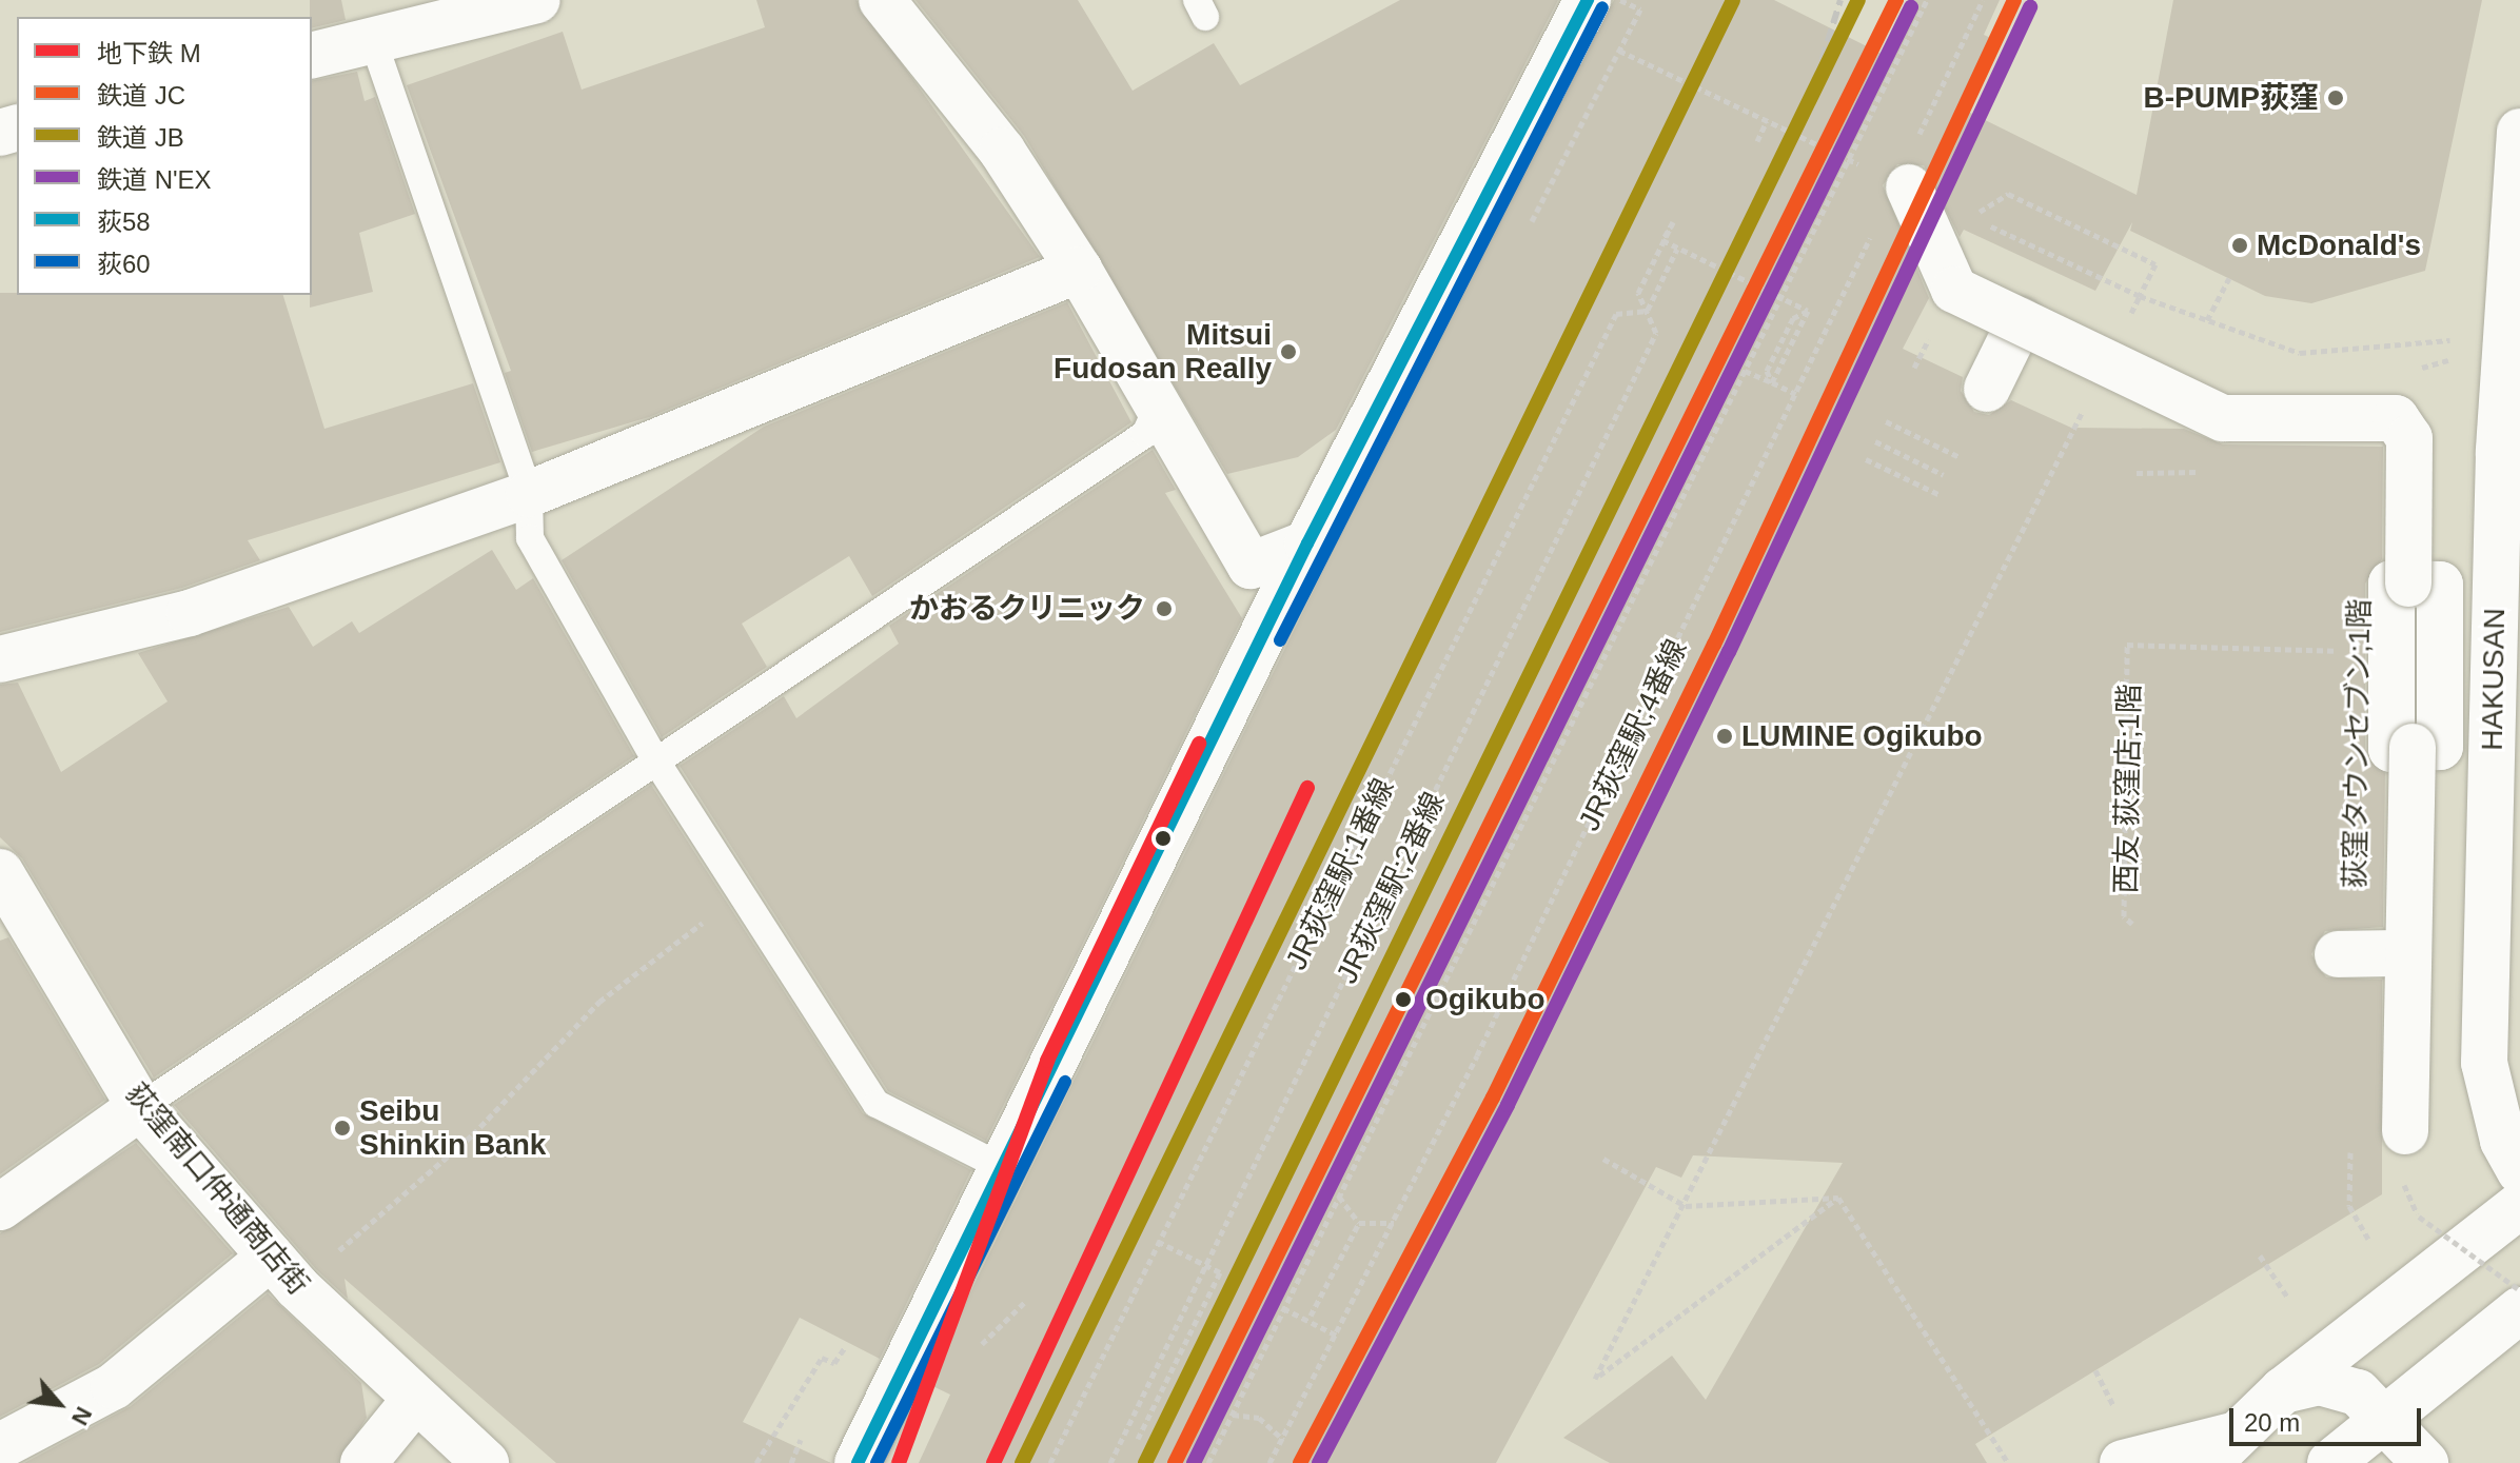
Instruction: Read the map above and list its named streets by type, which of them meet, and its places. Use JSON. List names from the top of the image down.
{
  "streets": {
    "street": ["HAKUSAN", "荻窪南口仲通商店街"],
    "path": [
      "JR荻窪駅;4番線",
      "西友 荻窪店;1階",
      "JR荻窪駅;1番線",
      "JR荻窪駅;2番線"
    ]
  },
  "crossings": [
    ["JR荻窪駅;1番線", "JR荻窪駅;2番線"]
  ],
  "places": [
    "B-PUMP荻窪",
    "McDonald's",
    "Mitsui Fudosan Really",
    "かおるクリニック",
    "LUMINE Ogikubo",
    "Ogikubo",
    "Seibu Shinkin Bank"
  ],
  "lines": [
    "rail line JC",
    "rail line JB",
    "transit line 荻58",
    "rail line N'EX",
    "transit line 荻60",
    "metro line M"
  ],
  "legend": [
    "地下鉄 M",
    "鉄道 JC",
    "鉄道 JB",
    "鉄道 N'EX",
    "荻58",
    "荻60"
  ],
  "scale_bar": "20 m",
  "north": "bottom right"
}
